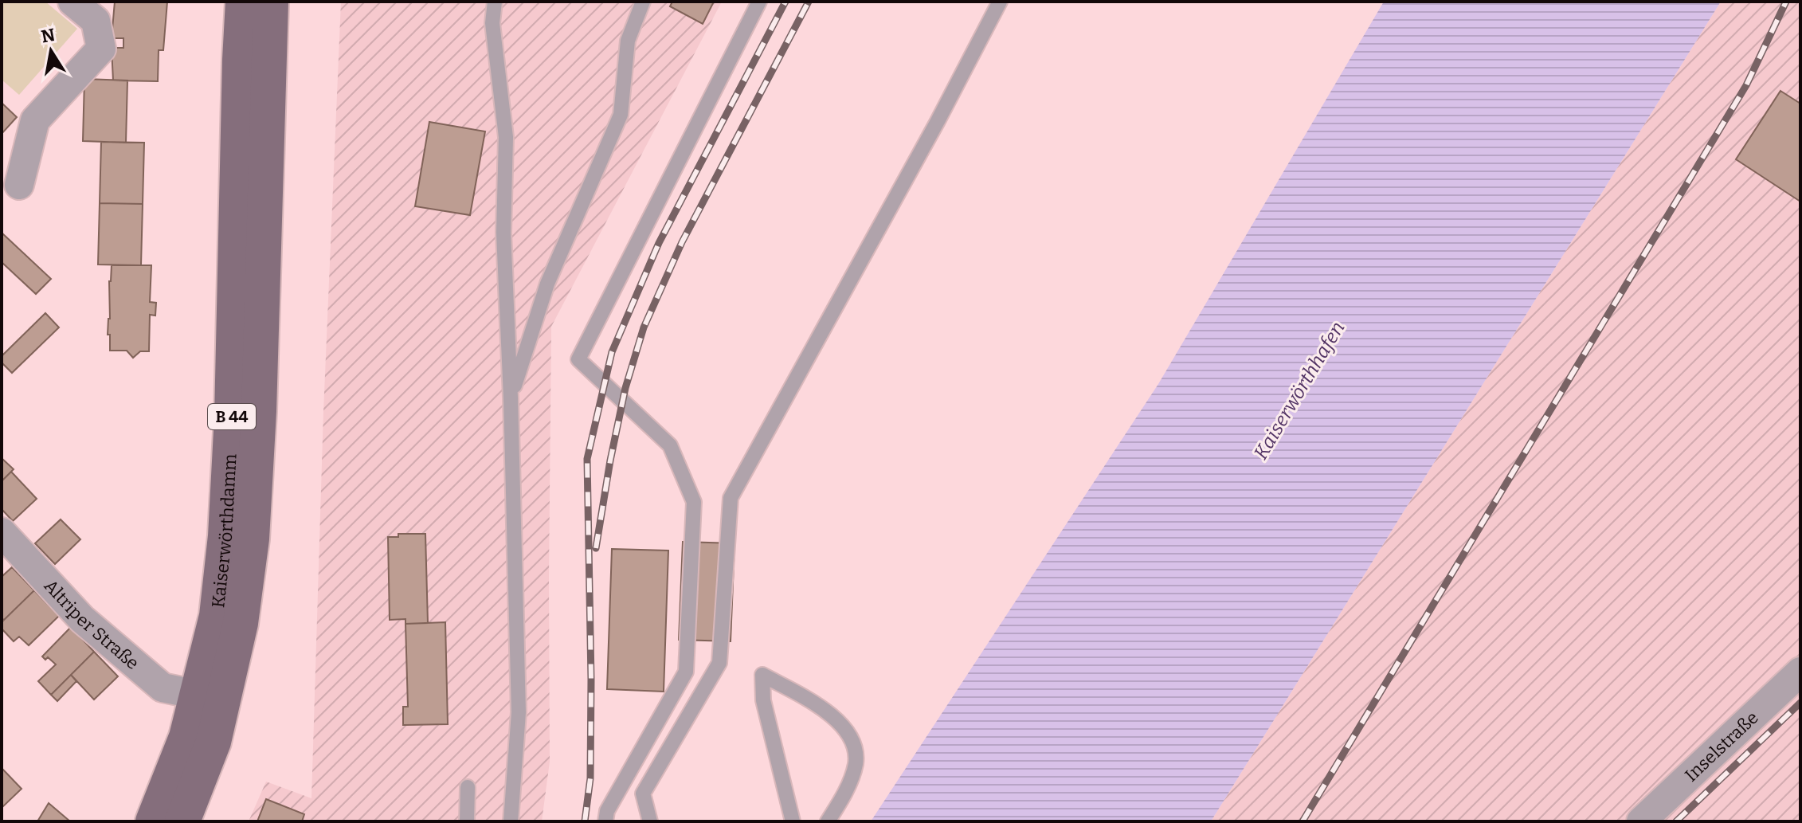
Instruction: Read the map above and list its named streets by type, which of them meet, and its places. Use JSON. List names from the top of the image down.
{
  "streets": {
    "main road": ["B 44", "Kaiserwörthdamm"],
    "street": ["Altriper Straße", "Inselstraße"]
  },
  "crossings": [
    ["Kaiserwörthdamm", "Altriper Straße"]
  ],
  "water": ["Kaiserwörthhafen"],
  "north": "top"
}
